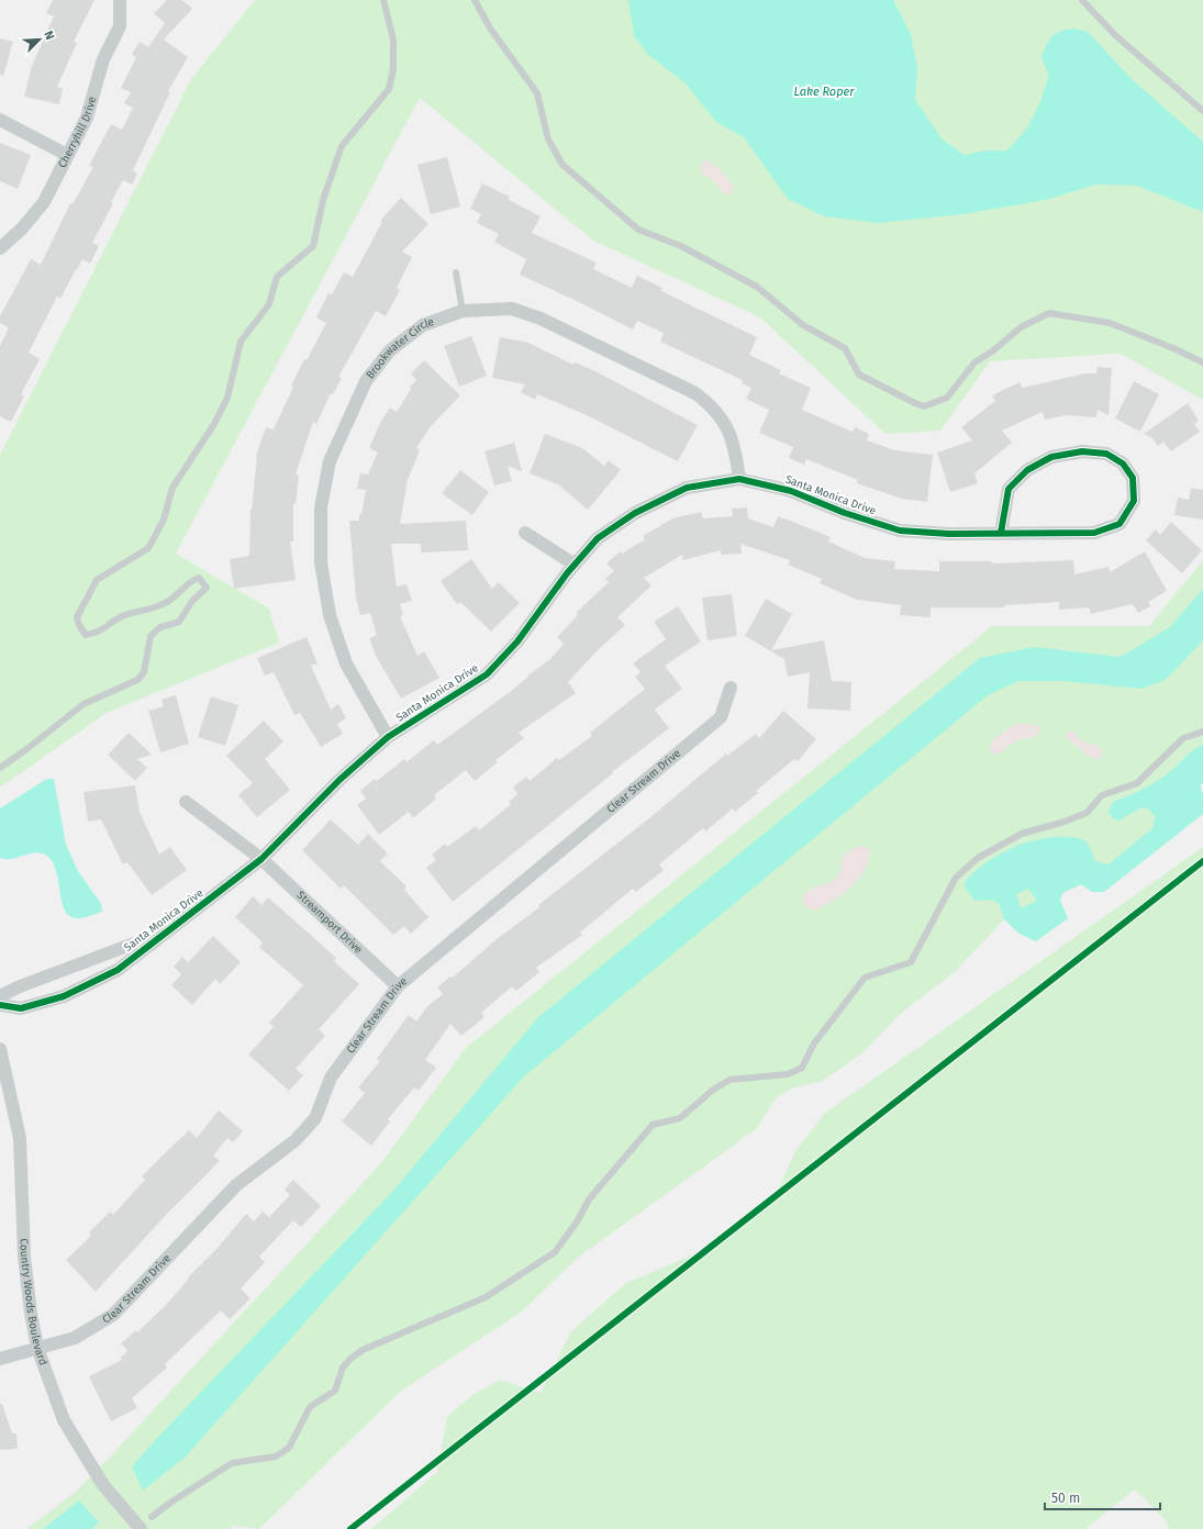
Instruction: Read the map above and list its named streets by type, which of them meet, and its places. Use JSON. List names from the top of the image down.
{
  "streets": {
    "street": [
      "Cherryhill Drive",
      "Brookwater Circle",
      "Santa Monica Drive",
      "Clear Stream Drive",
      "Streamport Drive",
      "Country Woods Boulevard"
    ]
  },
  "crossings": [
    ["Brookwater Circle", "Santa Monica Drive"],
    ["Santa Monica Drive", "Streamport Drive"],
    ["Clear Stream Drive", "Streamport Drive"],
    ["Clear Stream Drive", "Country Woods Boulevard"]
  ],
  "water": ["Lake Roper"],
  "scale_bar": "50 m",
  "north": "top right"
}
